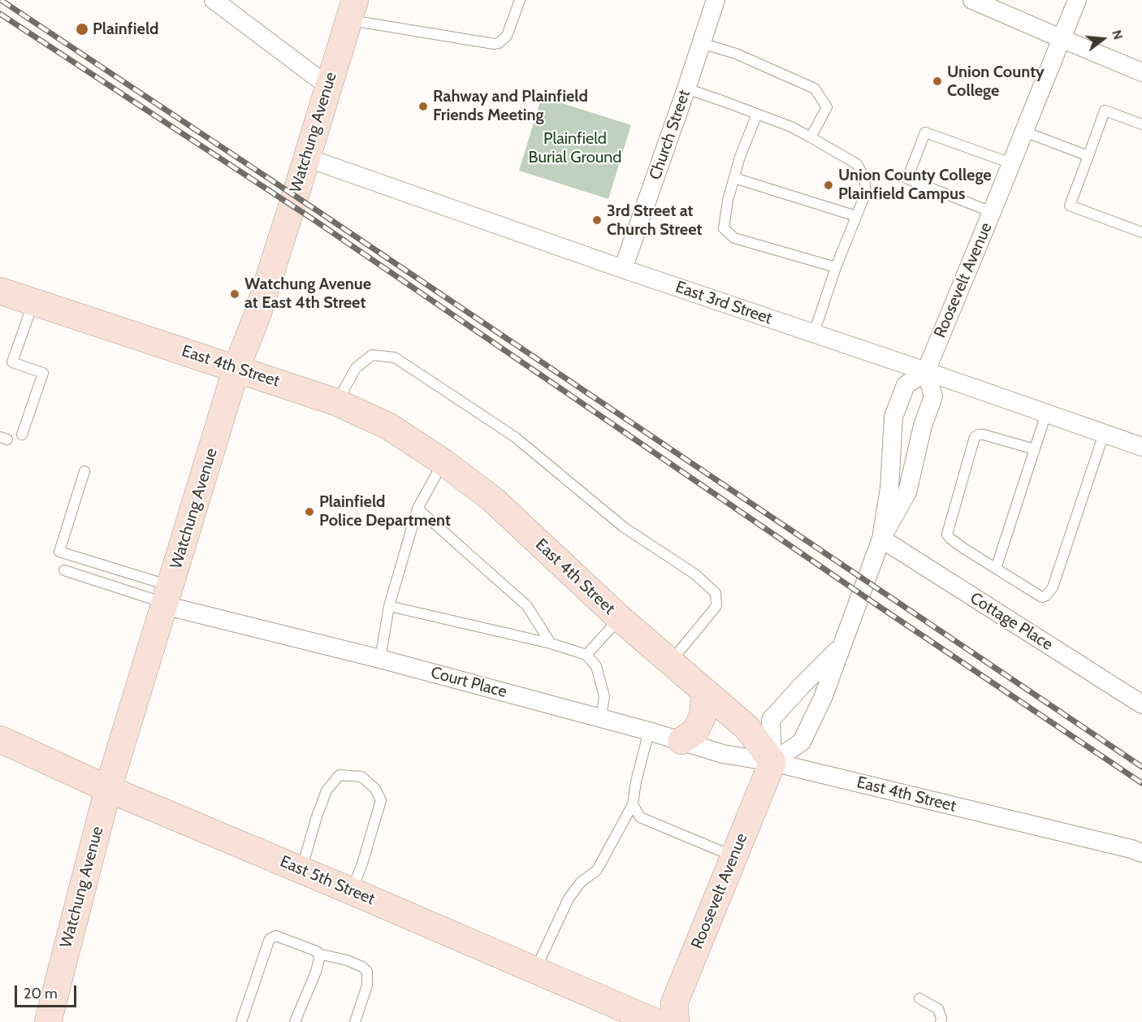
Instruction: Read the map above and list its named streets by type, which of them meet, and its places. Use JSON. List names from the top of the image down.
{
  "streets": {
    "main road": [
      "Watchung Avenue",
      "Roosevelt Avenue",
      "East 4th Street",
      "East 5th Street"
    ],
    "street": [
      "Church Street",
      "East 3rd Street",
      "Cottage Place",
      "Court Place"
    ]
  },
  "crossings": [
    ["Watchung Avenue", "East 3rd Street"],
    ["Watchung Avenue", "East 4th Street"],
    ["Watchung Avenue", "Court Place"],
    ["Watchung Avenue", "East 5th Street"],
    ["Church Street", "East 3rd Street"],
    ["Roosevelt Avenue", "East 3rd Street"],
    ["Roosevelt Avenue", "East 4th Street"],
    ["Roosevelt Avenue", "Cottage Place"],
    ["Roosevelt Avenue", "Court Place"],
    ["East 4th Street", "Court Place"]
  ],
  "parks": ["Plainfield Burial Ground"],
  "places": [
    "Plainfield",
    "Union County College",
    "Rahway and Plainfield Friends Meeting",
    "Union County College Plainfield Campus",
    "3rd Street at Church Street",
    "Watchung Avenue at East 4th Street",
    "Plainfield Police Department"
  ],
  "scale_bar": "20 m",
  "north": "right"
}
